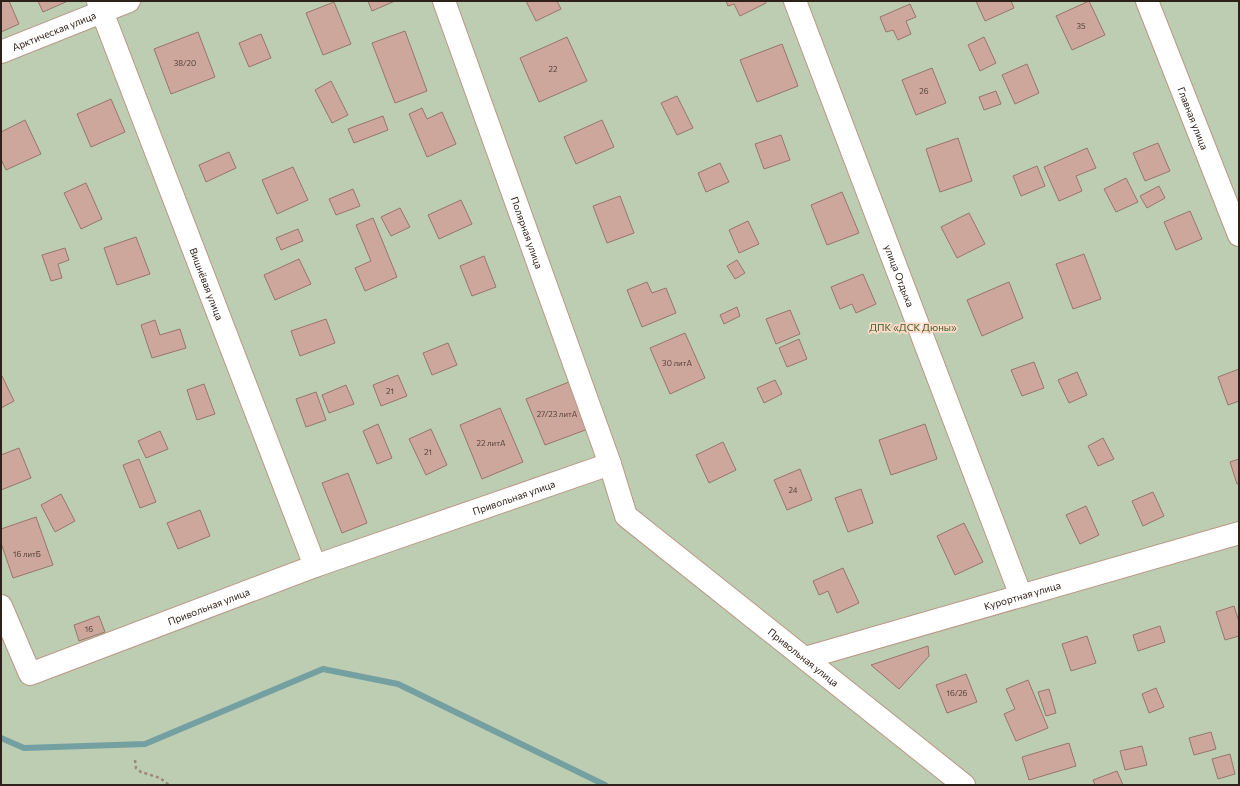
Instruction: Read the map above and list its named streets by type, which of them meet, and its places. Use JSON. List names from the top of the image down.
{
  "streets": {
    "street": [
      "Арктическая улица",
      "Главная улица",
      "Полярная улица",
      "улица Отдыха",
      "Вишнёвая улица",
      "Привольная улица",
      "Курортная улица"
    ]
  },
  "crossings": [
    ["Арктическая улица", "Вишнёвая улица"],
    ["Полярная улица", "Привольная улица"],
    ["улица Отдыха", "Курортная улица"],
    ["Вишнёвая улица", "Привольная улица"],
    ["Привольная улица", "Курортная улица"]
  ],
  "parks": ["ДПК «ДСК Дюны»"],
  "house_numbers": [
    "35",
    "38/20",
    "22",
    "26",
    "30 литА",
    "21",
    "27/23 литА",
    "22 литА",
    "21",
    "24",
    "16 литБ",
    "16",
    "16/26"
  ]
}
